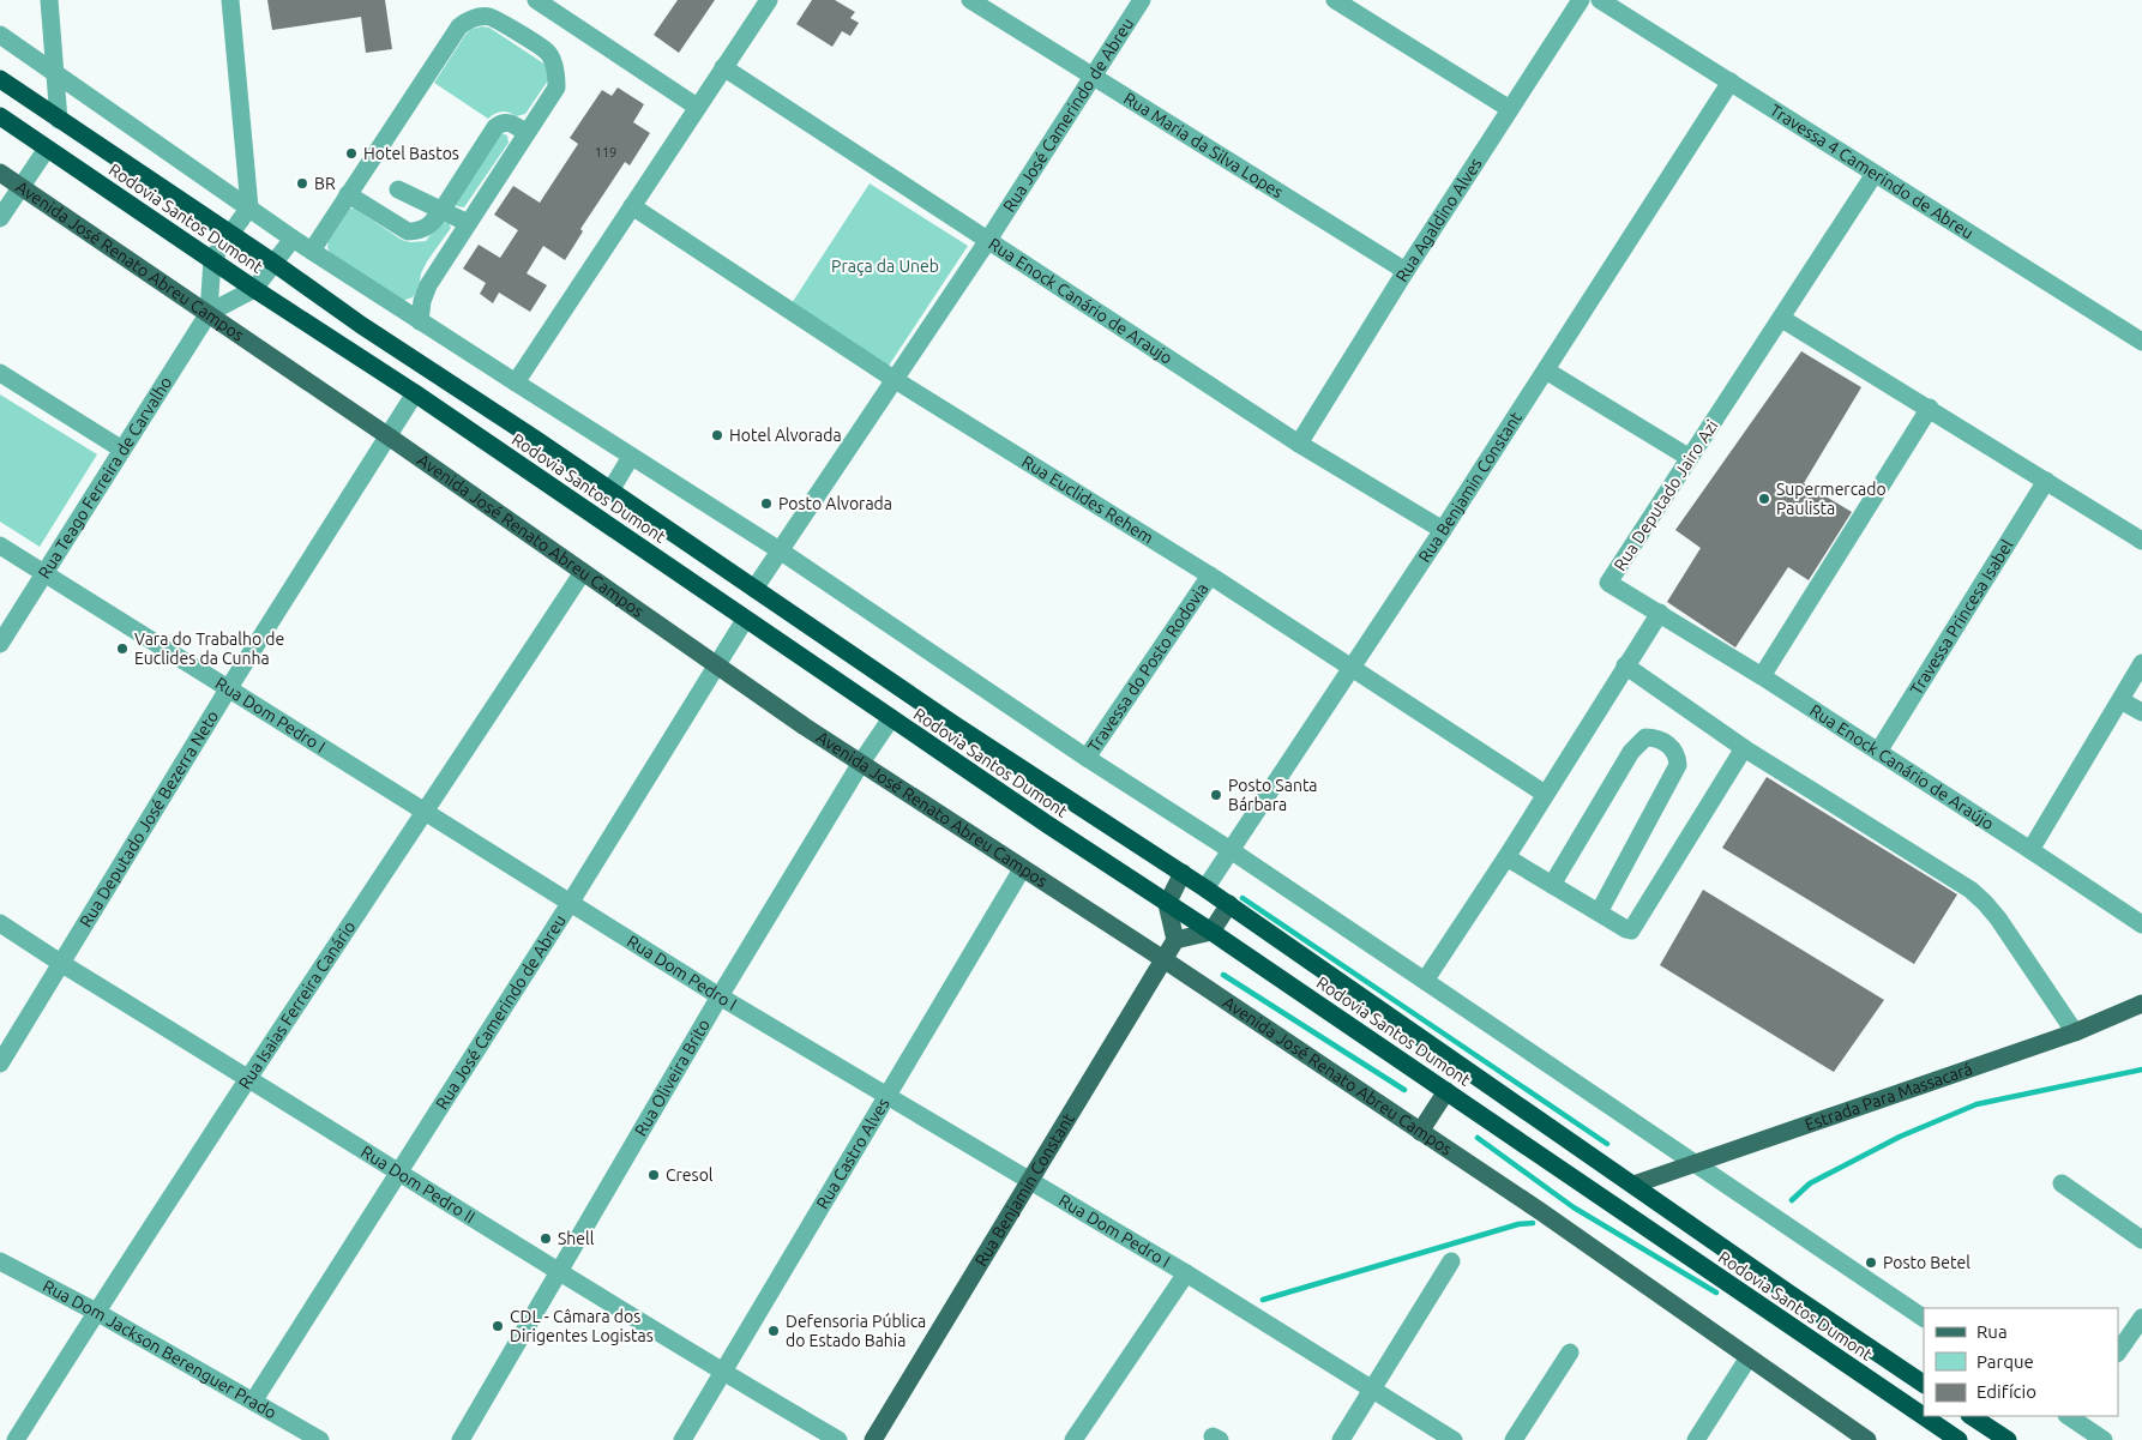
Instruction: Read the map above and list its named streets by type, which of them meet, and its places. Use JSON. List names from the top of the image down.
{
  "streets": {
    "highway": ["Rodovia Santos Dumont"],
    "main road": ["Avenida José Renato Abreu Campos", "Rua Benjamin Constant", "Estrada Para Massacará"],
    "street": [
      "Rua José Camerindo de Abreu",
      "Rua Maria da Silva Lopes",
      "Travessa 4 Camerindo de Abreu",
      "Rua Agaldino Alves",
      "Rua Enock Canário de Araujo",
      "Rua Teago Ferreira de Carvalho",
      "Rua Deputado Jairo Azi",
      "Rua Euclides Rehem",
      "Travessa Princesa Isabel",
      "Travessa do Posto Rodovia",
      "Rua Dom Pedro I",
      "Rua Enock Canário de Araújo",
      "Rua Deputado José Bezerra Neto",
      "Rua Isaias Ferreira Canário",
      "Rua Oliveira Brito",
      "Rua Castro Alves",
      "Rua Dom Pedro II",
      "Rua Dom Jackson Berenguer Prado"
    ]
  },
  "crossings": [
    ["Rua José Camerindo de Abreu", "Rua Maria da Silva Lopes"],
    ["Rua José Camerindo de Abreu", "Rodovia Santos Dumont"],
    ["Rua José Camerindo de Abreu", "Avenida José Renato Abreu Campos"],
    ["Rua José Camerindo de Abreu", "Rua Enock Canário de Araujo"],
    ["Rua José Camerindo de Abreu", "Rua Euclides Rehem"],
    ["Rua José Camerindo de Abreu", "Rua Dom Pedro I"],
    ["Rua José Camerindo de Abreu", "Rua Dom Pedro II"],
    ["Rua José Camerindo de Abreu", "Rua Dom Jackson Berenguer Prado"],
    ["Rua Maria da Silva Lopes", "Rua Agaldino Alves"],
    ["Travessa 4 Camerindo de Abreu", "Rua Benjamin Constant"],
    ["Travessa 4 Camerindo de Abreu", "Rua Deputado Jairo Azi"],
    ["Rodovia Santos Dumont", "Rua Benjamin Constant"],
    ["Rodovia Santos Dumont", "Rua Deputado José Bezerra Neto"],
    ["Rodovia Santos Dumont", "Rua Oliveira Brito"],
    ["Rodovia Santos Dumont", "Estrada Para Massacará"],
    ["Rua Agaldino Alves", "Rua Enock Canário de Araujo"],
    ["Avenida José Renato Abreu Campos", "Rua Teago Ferreira de Carvalho"],
    ["Avenida José Renato Abreu Campos", "Rua Benjamin Constant"],
    ["Avenida José Renato Abreu Campos", "Rua Deputado José Bezerra Neto"],
    ["Avenida José Renato Abreu Campos", "Rua Isaias Ferreira Canário"],
    ["Avenida José Renato Abreu Campos", "Rua Oliveira Brito"],
    ["Avenida José Renato Abreu Campos", "Rua Castro Alves"],
    ["Rua Enock Canário de Araujo", "Rua Benjamin Constant"],
    ["Rua Teago Ferreira de Carvalho", "Rua Dom Pedro I"],
    ["Rua Benjamin Constant", "Rua Euclides Rehem"],
    ["Rua Benjamin Constant", "Rua Dom Pedro I"],
    ["Rua Deputado Jairo Azi", "Rua Enock Canário de Araújo"],
    ["Rua Euclides Rehem", "Travessa do Posto Rodovia"],
    ["Travessa Princesa Isabel", "Rua Enock Canário de Araújo"],
    ["Rua Dom Pedro I", "Rua Deputado José Bezerra Neto"],
    ["Rua Dom Pedro I", "Rua Isaias Ferreira Canário"],
    ["Rua Dom Pedro I", "Rua Oliveira Brito"],
    ["Rua Dom Pedro I", "Rua Castro Alves"],
    ["Rua Deputado José Bezerra Neto", "Rua Dom Pedro II"],
    ["Rua Isaias Ferreira Canário", "Rua Dom Pedro II"],
    ["Rua Isaias Ferreira Canário", "Rua Dom Jackson Berenguer Prado"],
    ["Rua Oliveira Brito", "Rua Dom Pedro II"],
    ["Rua Castro Alves", "Rua Dom Pedro II"]
  ],
  "parks": ["Praça da Uneb"],
  "places": [
    "Hotel Bastos",
    "BR",
    "Hotel Alvorada",
    "Supermercado Paulista",
    "Posto Alvorada",
    "Vara do Trabalho de Euclides da Cunha",
    "Posto Santa Bárbara",
    "Cresol",
    "Shell",
    "Posto Betel",
    "CDL - Câmara dos Dirigentes Logistas",
    "Defensoria Pública do Estado Bahia"
  ],
  "house_numbers": ["119"],
  "legend": ["Rua", "Parque", "Edifício"]
}
